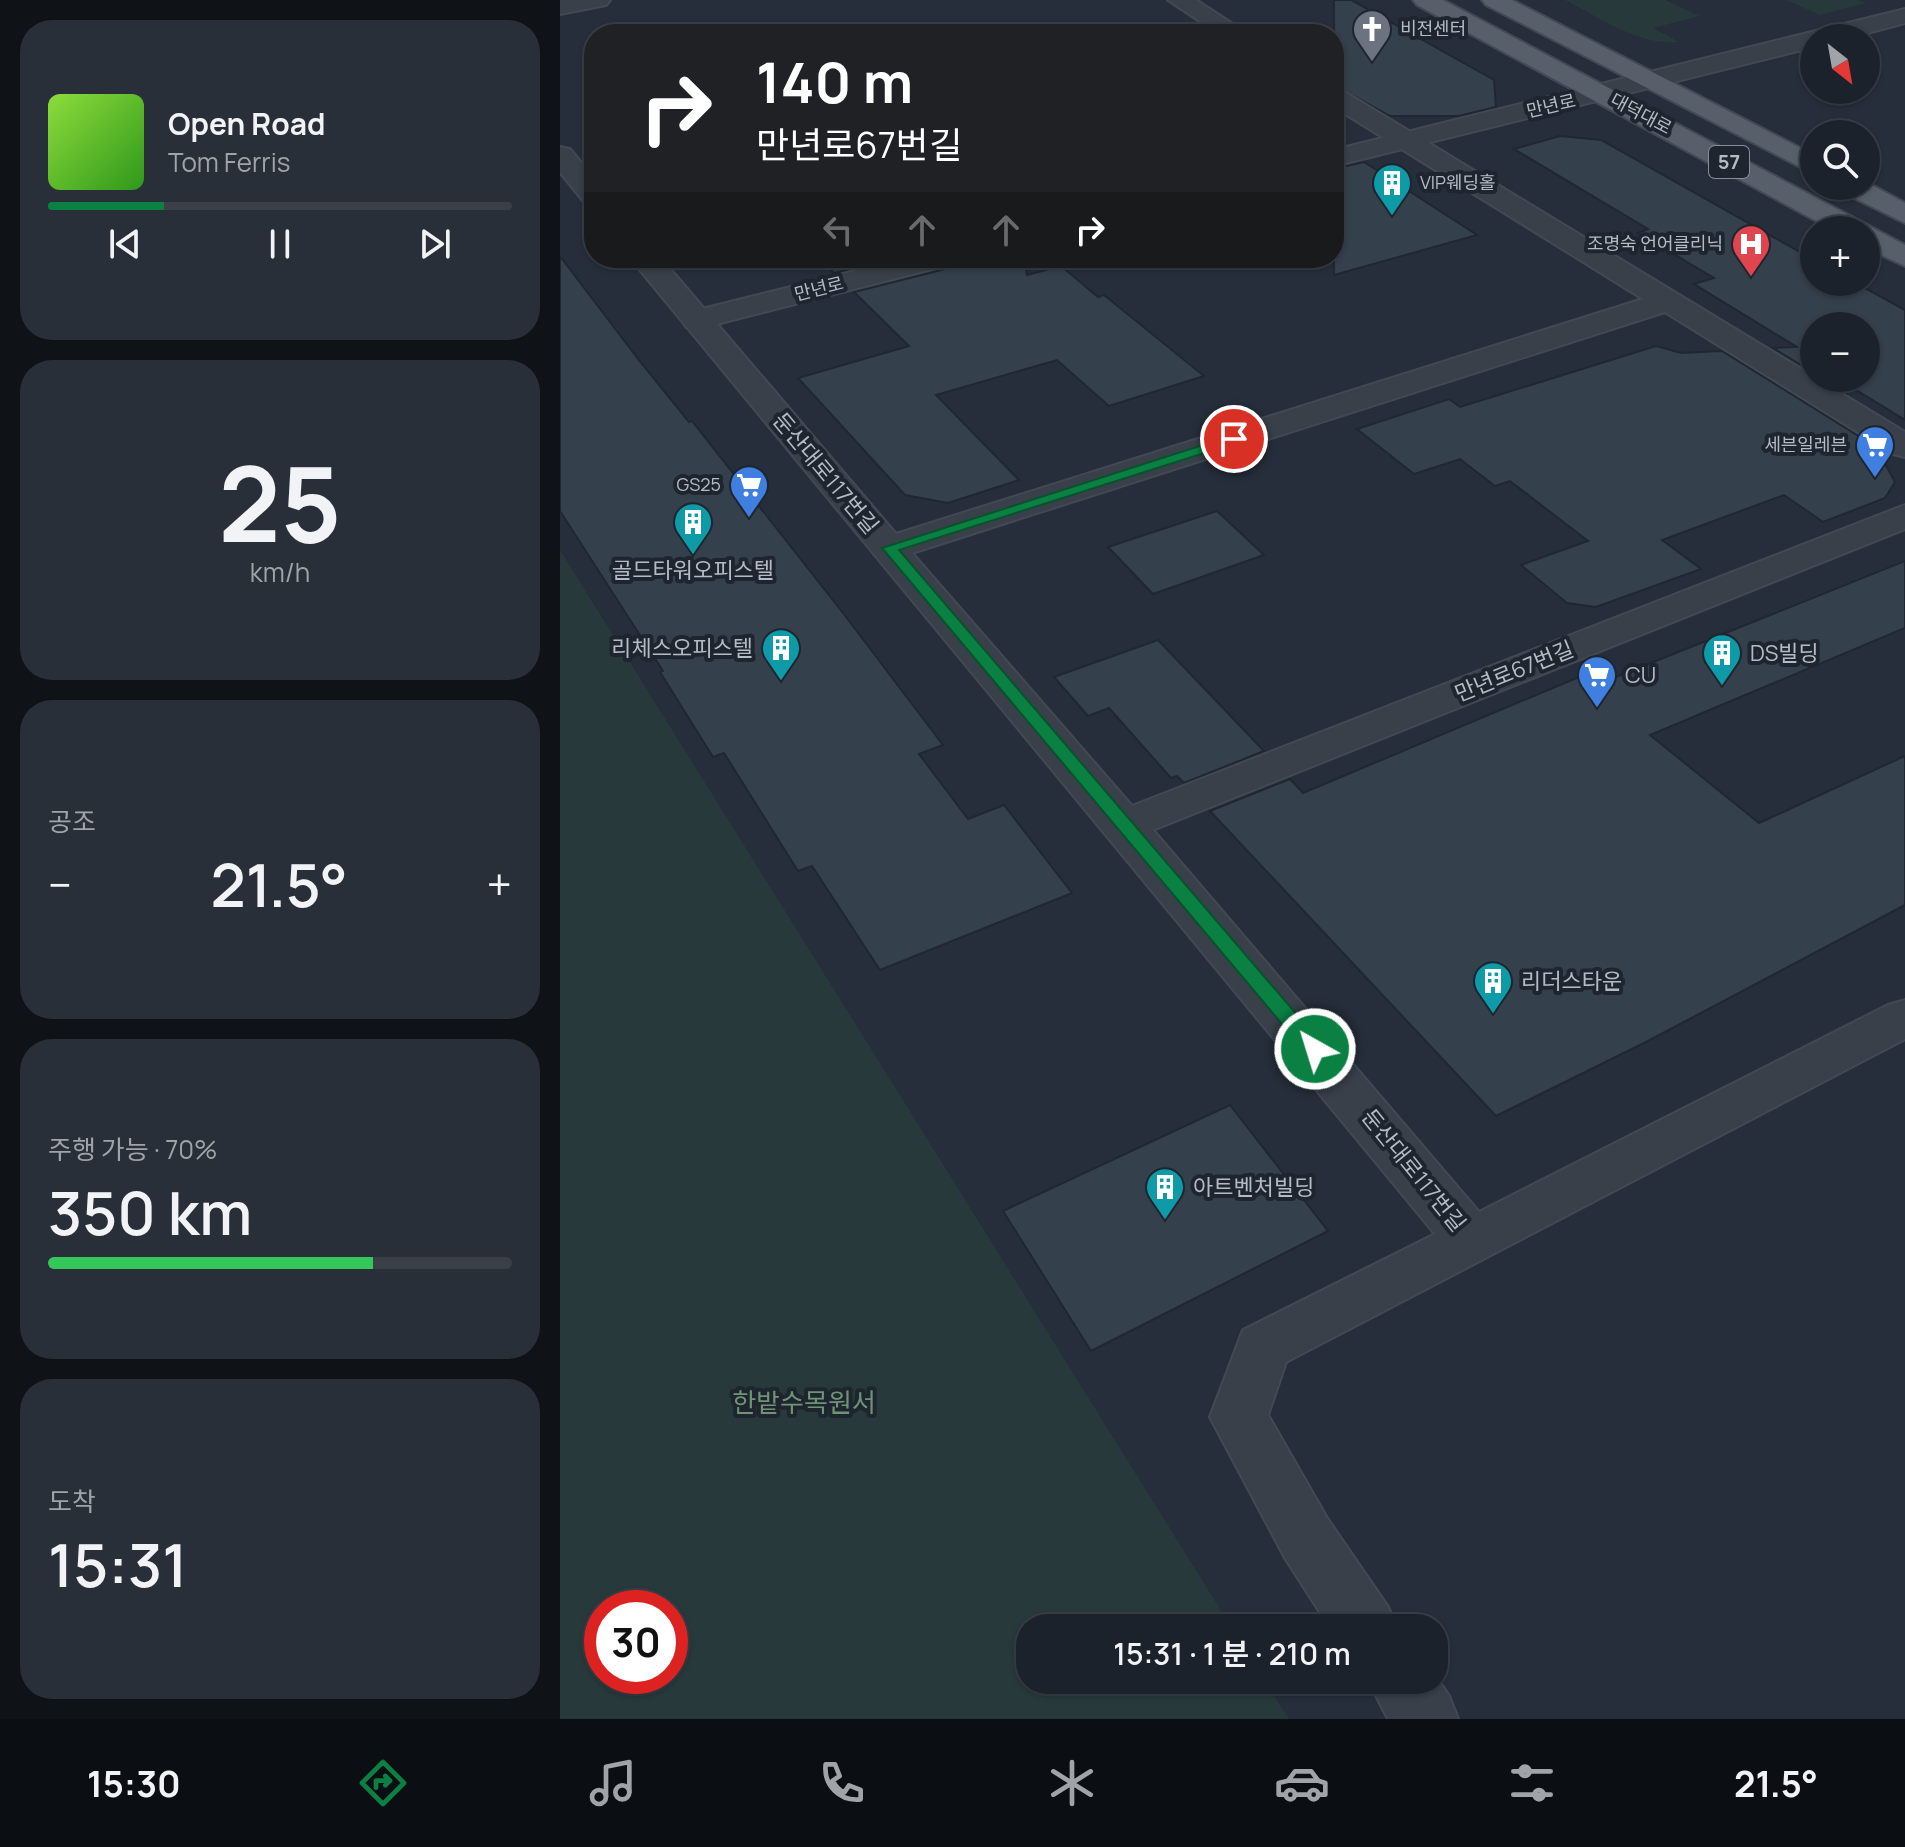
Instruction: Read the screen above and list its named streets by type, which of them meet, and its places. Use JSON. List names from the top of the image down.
{
  "streets": {
    "main road": ["대덕대로", "57"],
    "street": ["만년로", "둔산대로117번길", "만년로67번길"]
  },
  "crossings": [
    ["만년로", "대덕대로"],
    ["만년로", "둔산대로117번길"],
    ["둔산대로117번길", "만년로67번길"]
  ],
  "parks": ["한밭수목원서"],
  "places": {
    "church": ["비전센터"],
    "building": [
      "VIP웨딩홀",
      "골드타워오피스텔",
      "리체스오피스텔",
      "DS빌딩",
      "리더스타운",
      "아트벤처빌딩"
    ],
    "hospital": ["조명숙 언어클리닉"],
    "supermarket": ["세븐일레븐", "GS25", "CU"]
  },
  "north": "bottom right",
  "page": {
    "map_buttons": ["+", "−"],
    "turn": ["140 m", "만년로67번길"],
    "song": ["Open Road", "Tom Ferris"],
    "tile": [
      ["25", "km/h"],
      "공조",
      ["주행 가능 · 70%", "350 km"],
      ["도착", "15:31"]
    ],
    "heat": ["−", "21.5°", "+"],
    "limit": "30",
    "trip": "15:31 · 1 분 · 210 m",
    "tabs": ["15:30", "21.5°"]
  }
}
